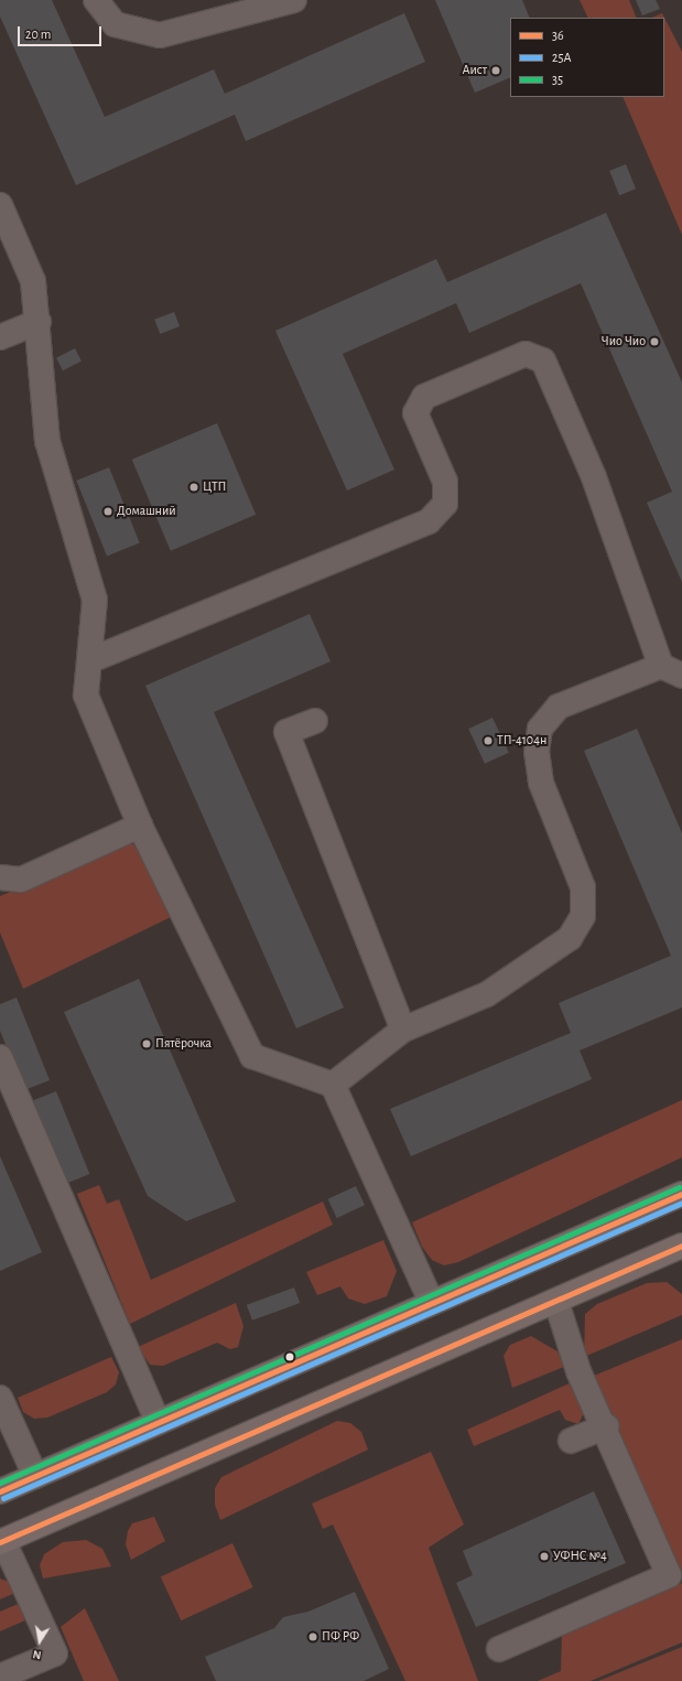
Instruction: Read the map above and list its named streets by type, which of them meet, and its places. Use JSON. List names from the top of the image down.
{
  "places": [
    "Аист",
    "Чио Чио",
    "ЦТП",
    "Домашний",
    "ТП-4104н",
    "Пятёрочка",
    "УФНС №4",
    "ПФ РФ"
  ],
  "lines": ["transit line 35", "transit line 36", "transit line 25А"],
  "legend": ["36", "25А", "35"],
  "scale_bar": "20 m",
  "north": "bottom"
}
